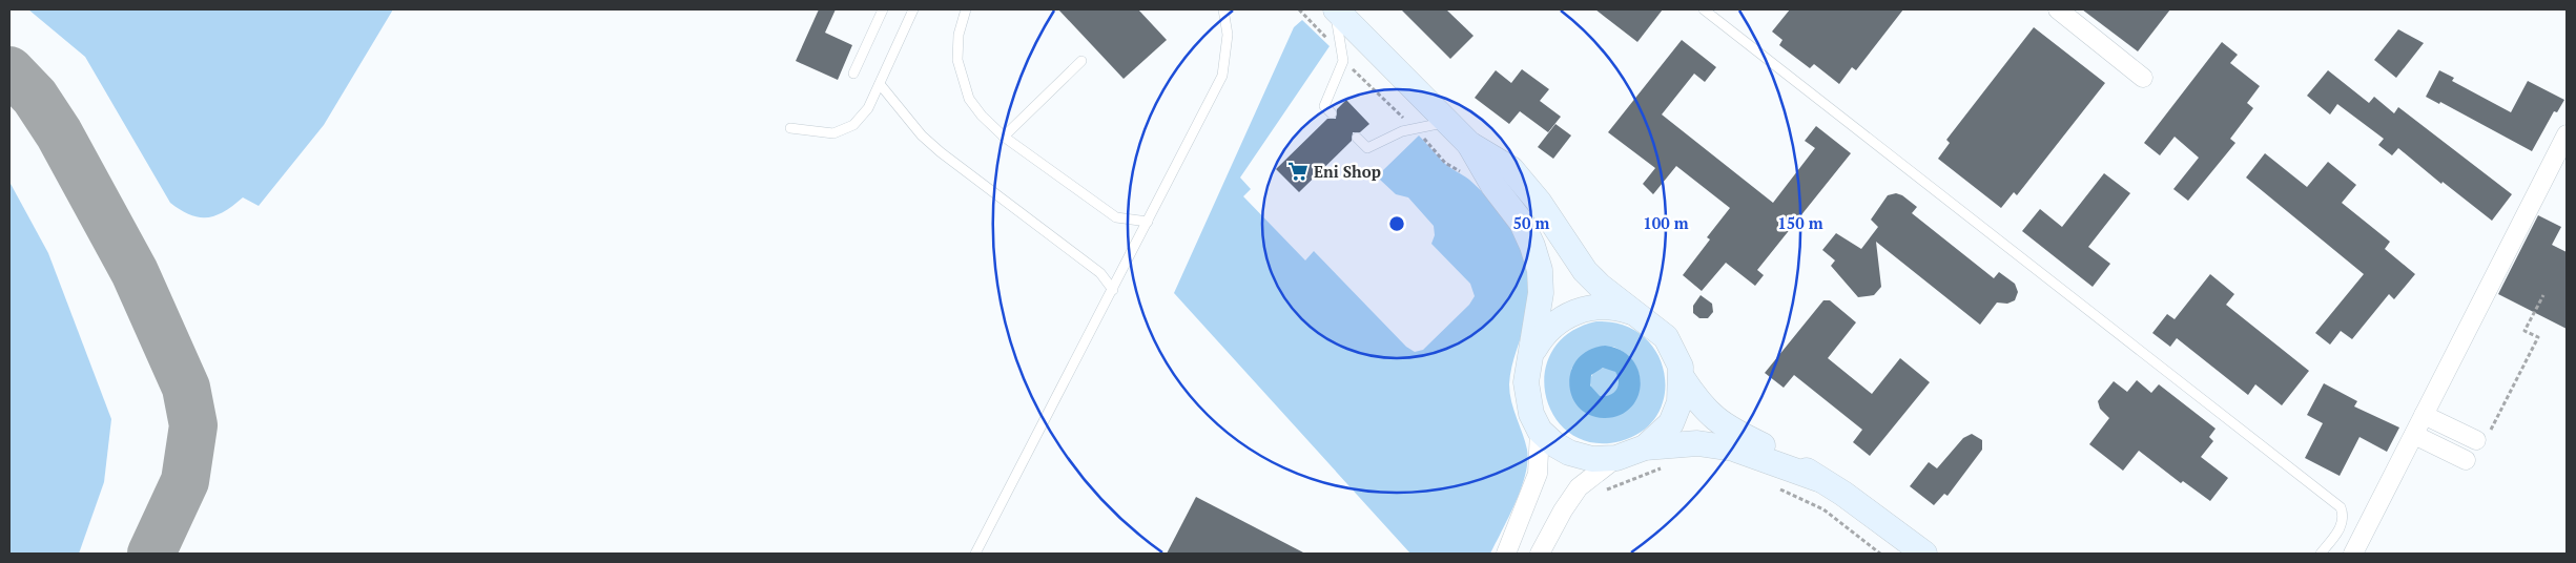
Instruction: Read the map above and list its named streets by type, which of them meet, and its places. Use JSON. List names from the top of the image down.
{
  "places": {
    "supermarket": ["Eni Shop"]
  },
  "rings": ["50 m", "100 m", "150 m"]
}
